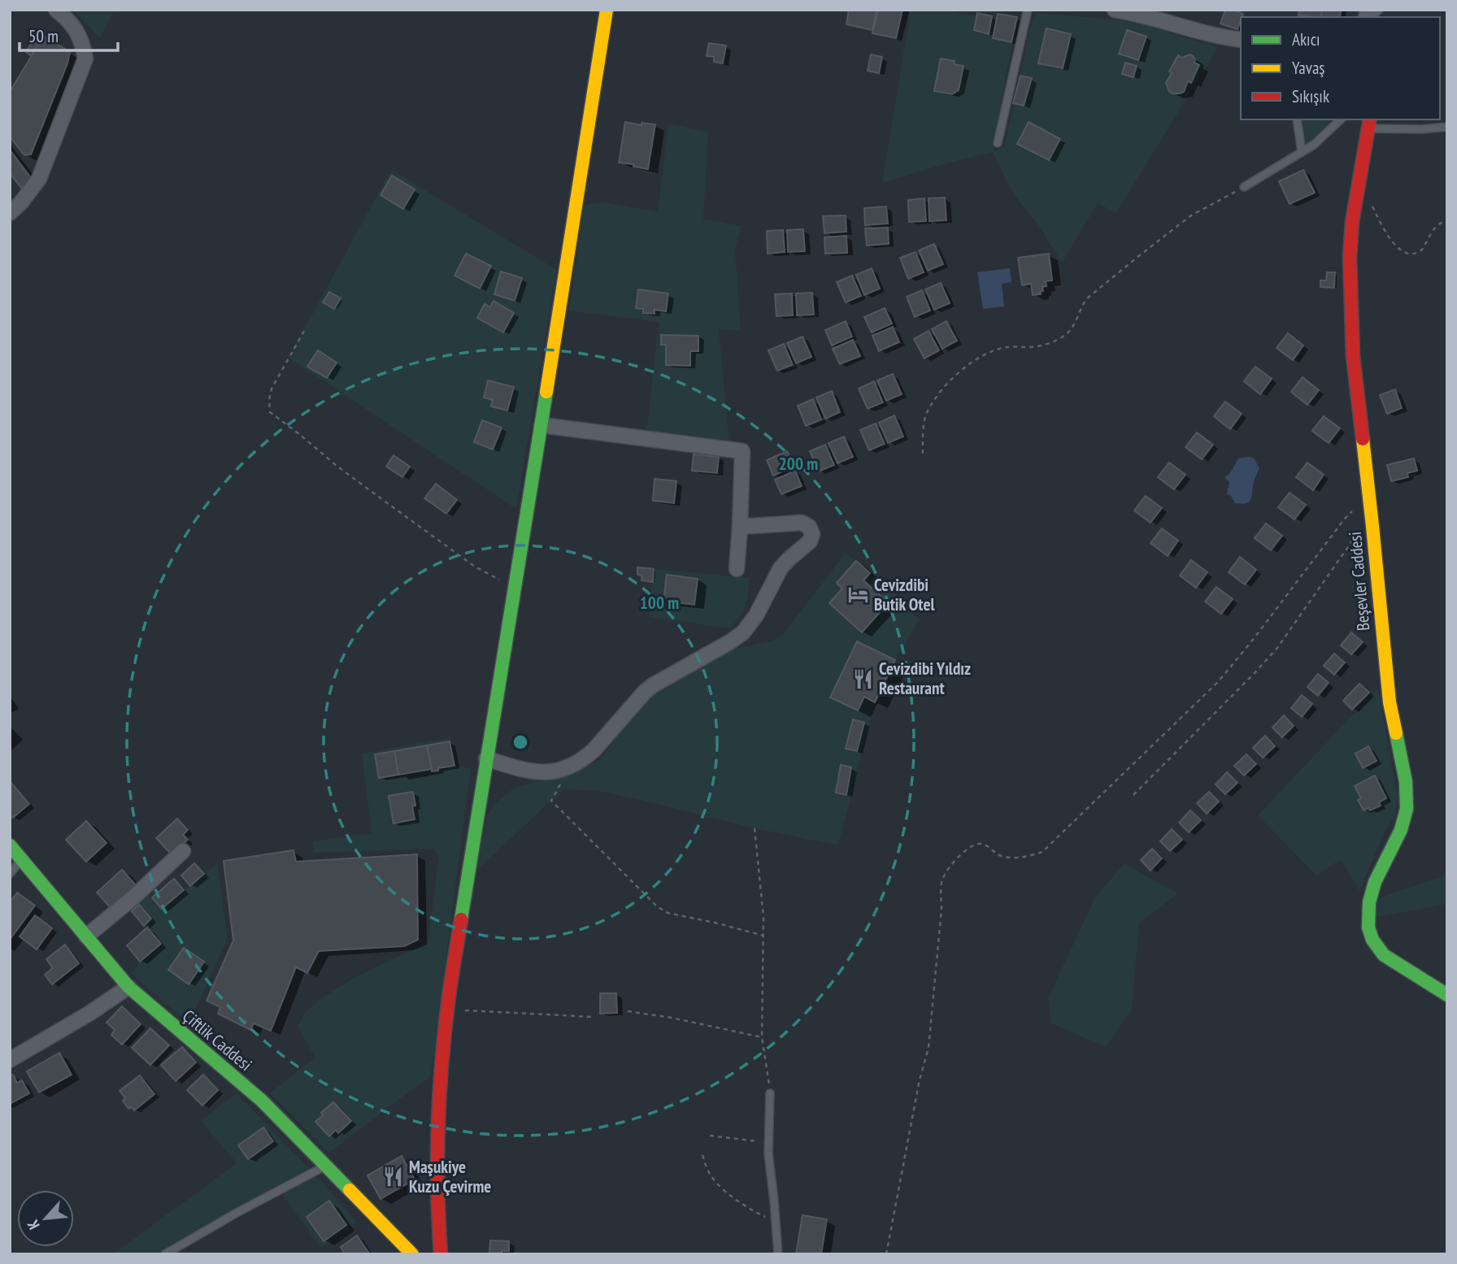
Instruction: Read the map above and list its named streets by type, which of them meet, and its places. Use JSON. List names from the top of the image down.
{
  "streets": {
    "street": ["Beşevler Caddesi", "Çiftlik Caddesi"]
  },
  "places": {
    "hotel": ["Cevizdibi Butik Otel"],
    "restaurant": ["Cevizdibi Yıldız Restaurant", "Maşukiye Kuzu Çevirme"]
  },
  "legend": ["Akıcı", "Yavaş", "Sıkışık"],
  "scale_bar": "50 m",
  "north": "bottom left",
  "rings": ["200 m", "100 m"]
}
